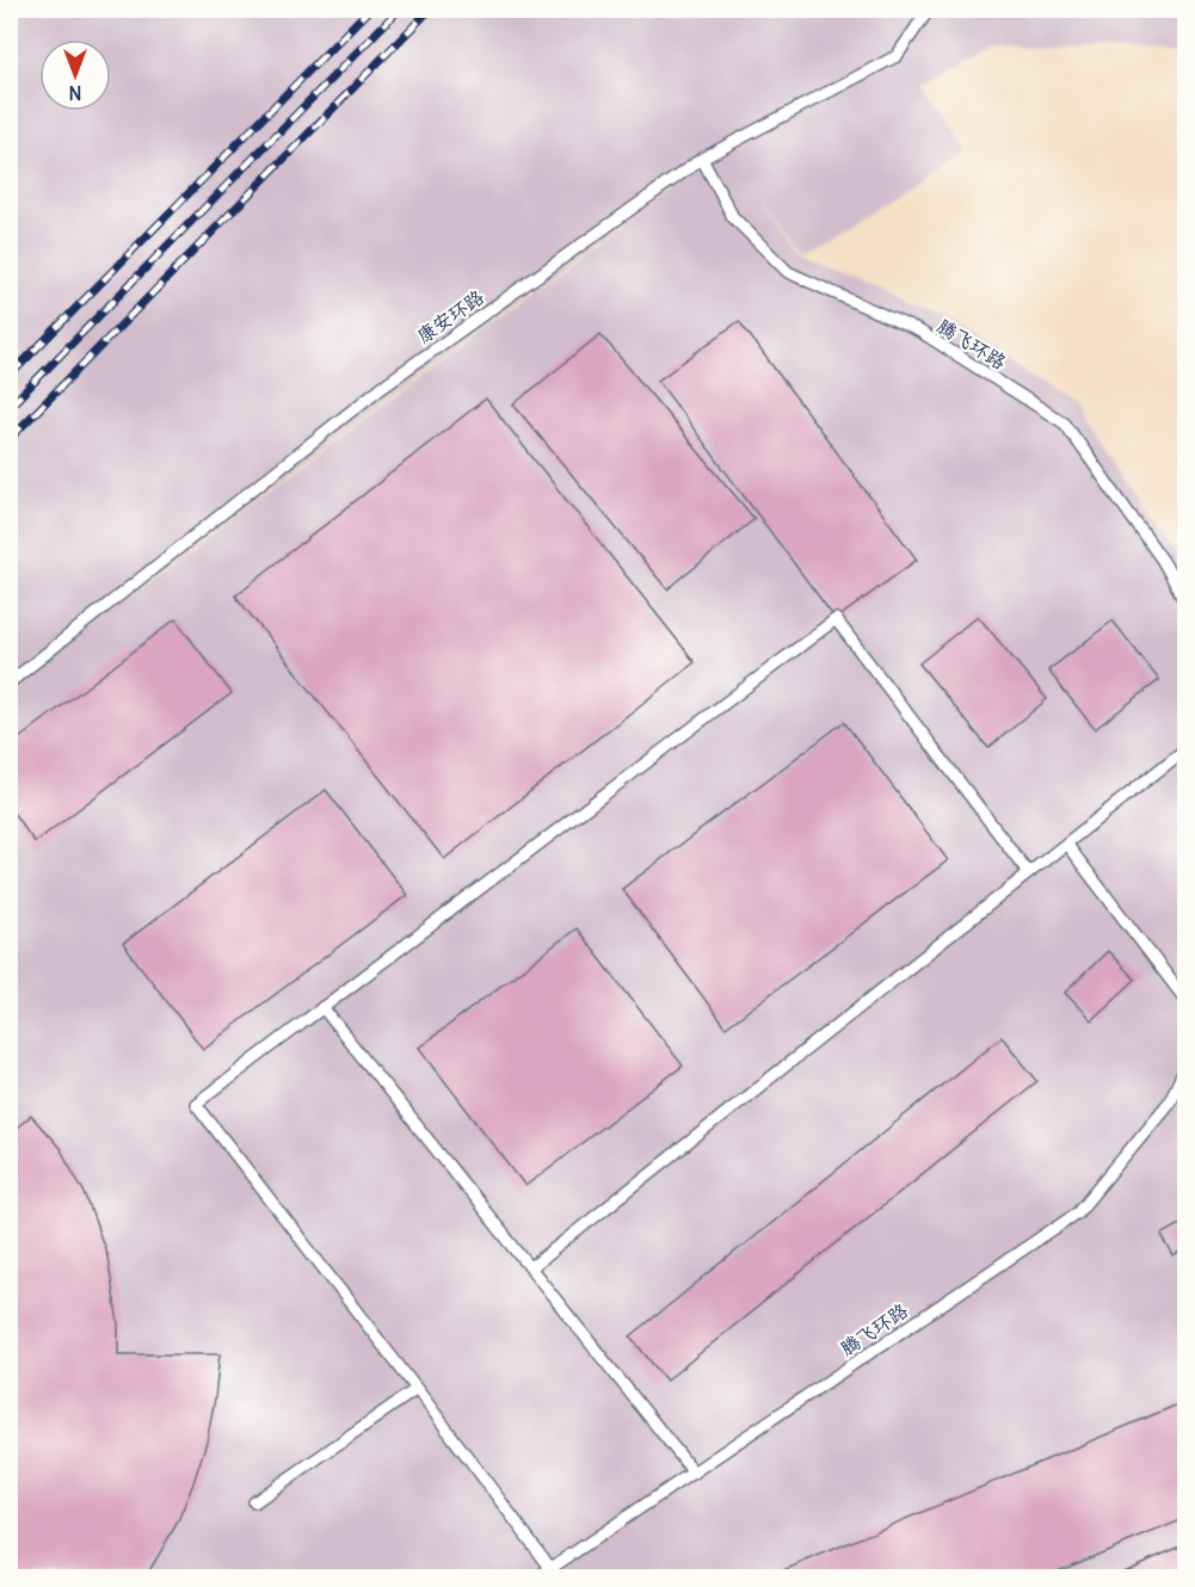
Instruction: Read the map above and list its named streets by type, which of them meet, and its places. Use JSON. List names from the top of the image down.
{
  "streets": {
    "lane": ["康安环路", "腾飞环路"]
  },
  "crossings": [
    ["康安环路", "腾飞环路"]
  ],
  "north": "bottom"
}
